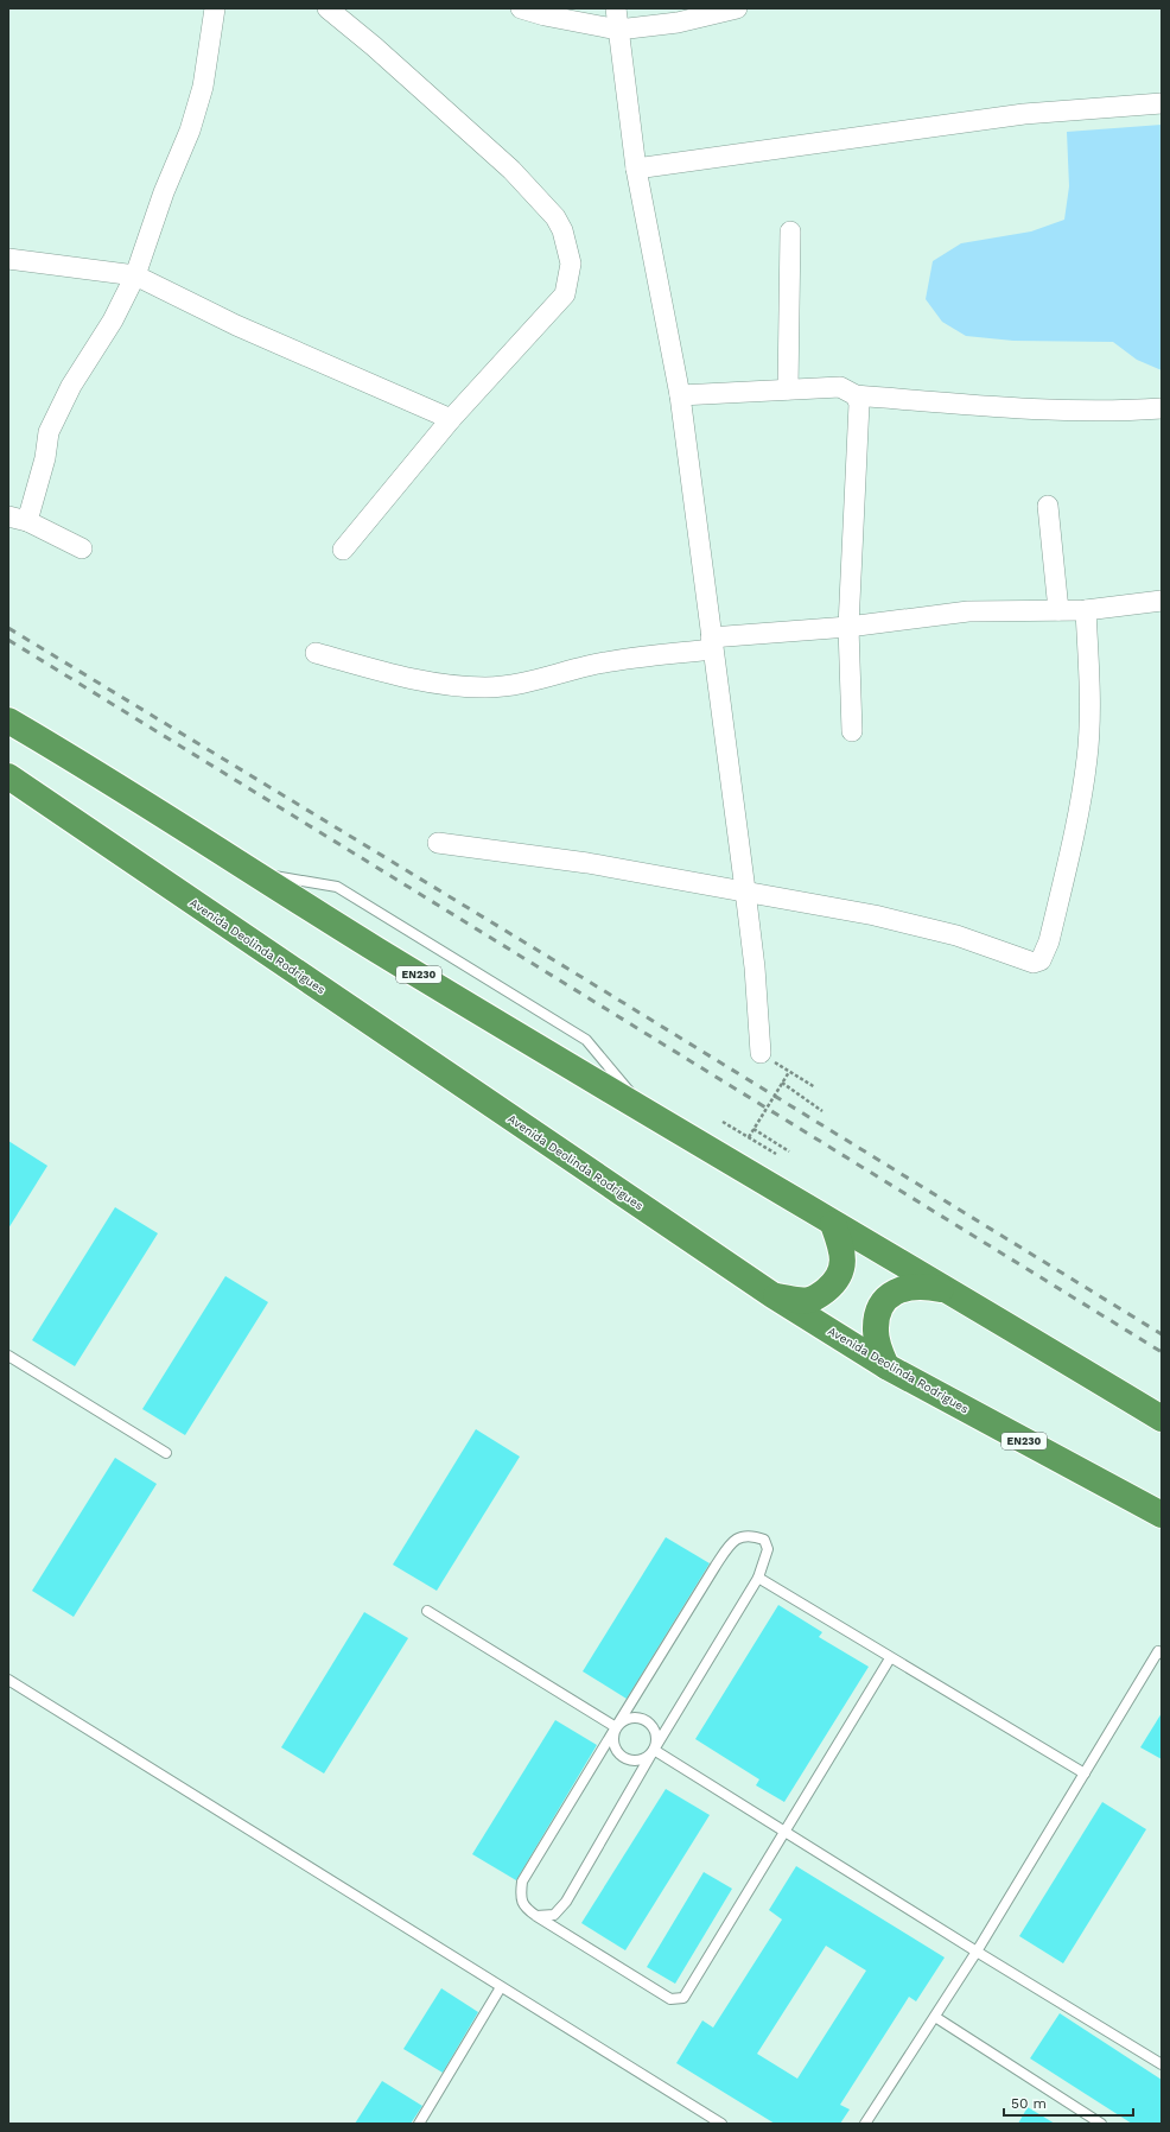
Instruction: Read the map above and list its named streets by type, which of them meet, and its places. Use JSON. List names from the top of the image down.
{
  "streets": {
    "highway": ["Avenida Deolinda Rodrigues", "EN230"]
  },
  "scale_bar": "50 m"
}
